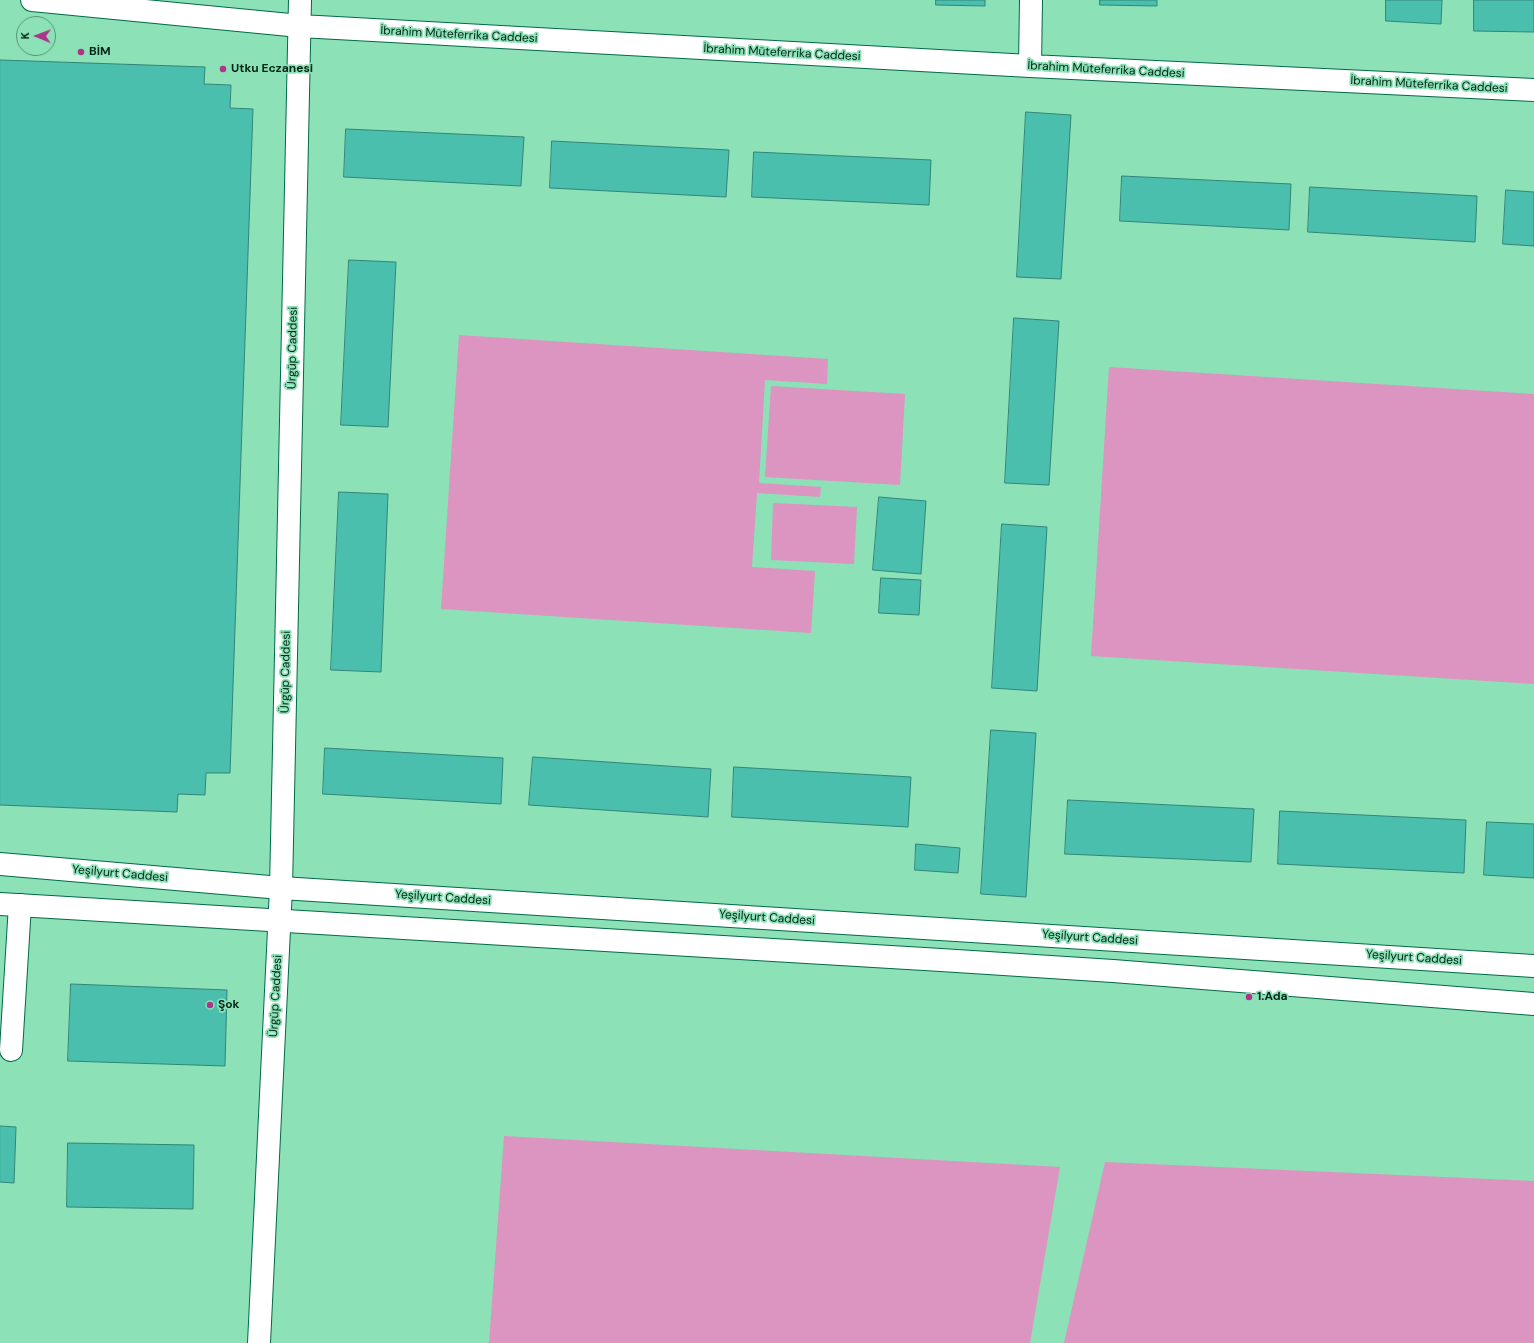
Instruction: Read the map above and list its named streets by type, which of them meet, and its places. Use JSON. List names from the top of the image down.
{
  "streets": {
    "main road": ["İbrahim Müteferrika Caddesi", "Ürgüp Caddesi", "Yeşilyurt Caddesi"]
  },
  "crossings": [
    ["İbrahim Müteferrika Caddesi", "Ürgüp Caddesi"],
    ["Ürgüp Caddesi", "Yeşilyurt Caddesi"]
  ],
  "places": [
    "BİM",
    "Utku Eczanesi",
    "1.Ada",
    "Şok"
  ],
  "north": "left"
}
